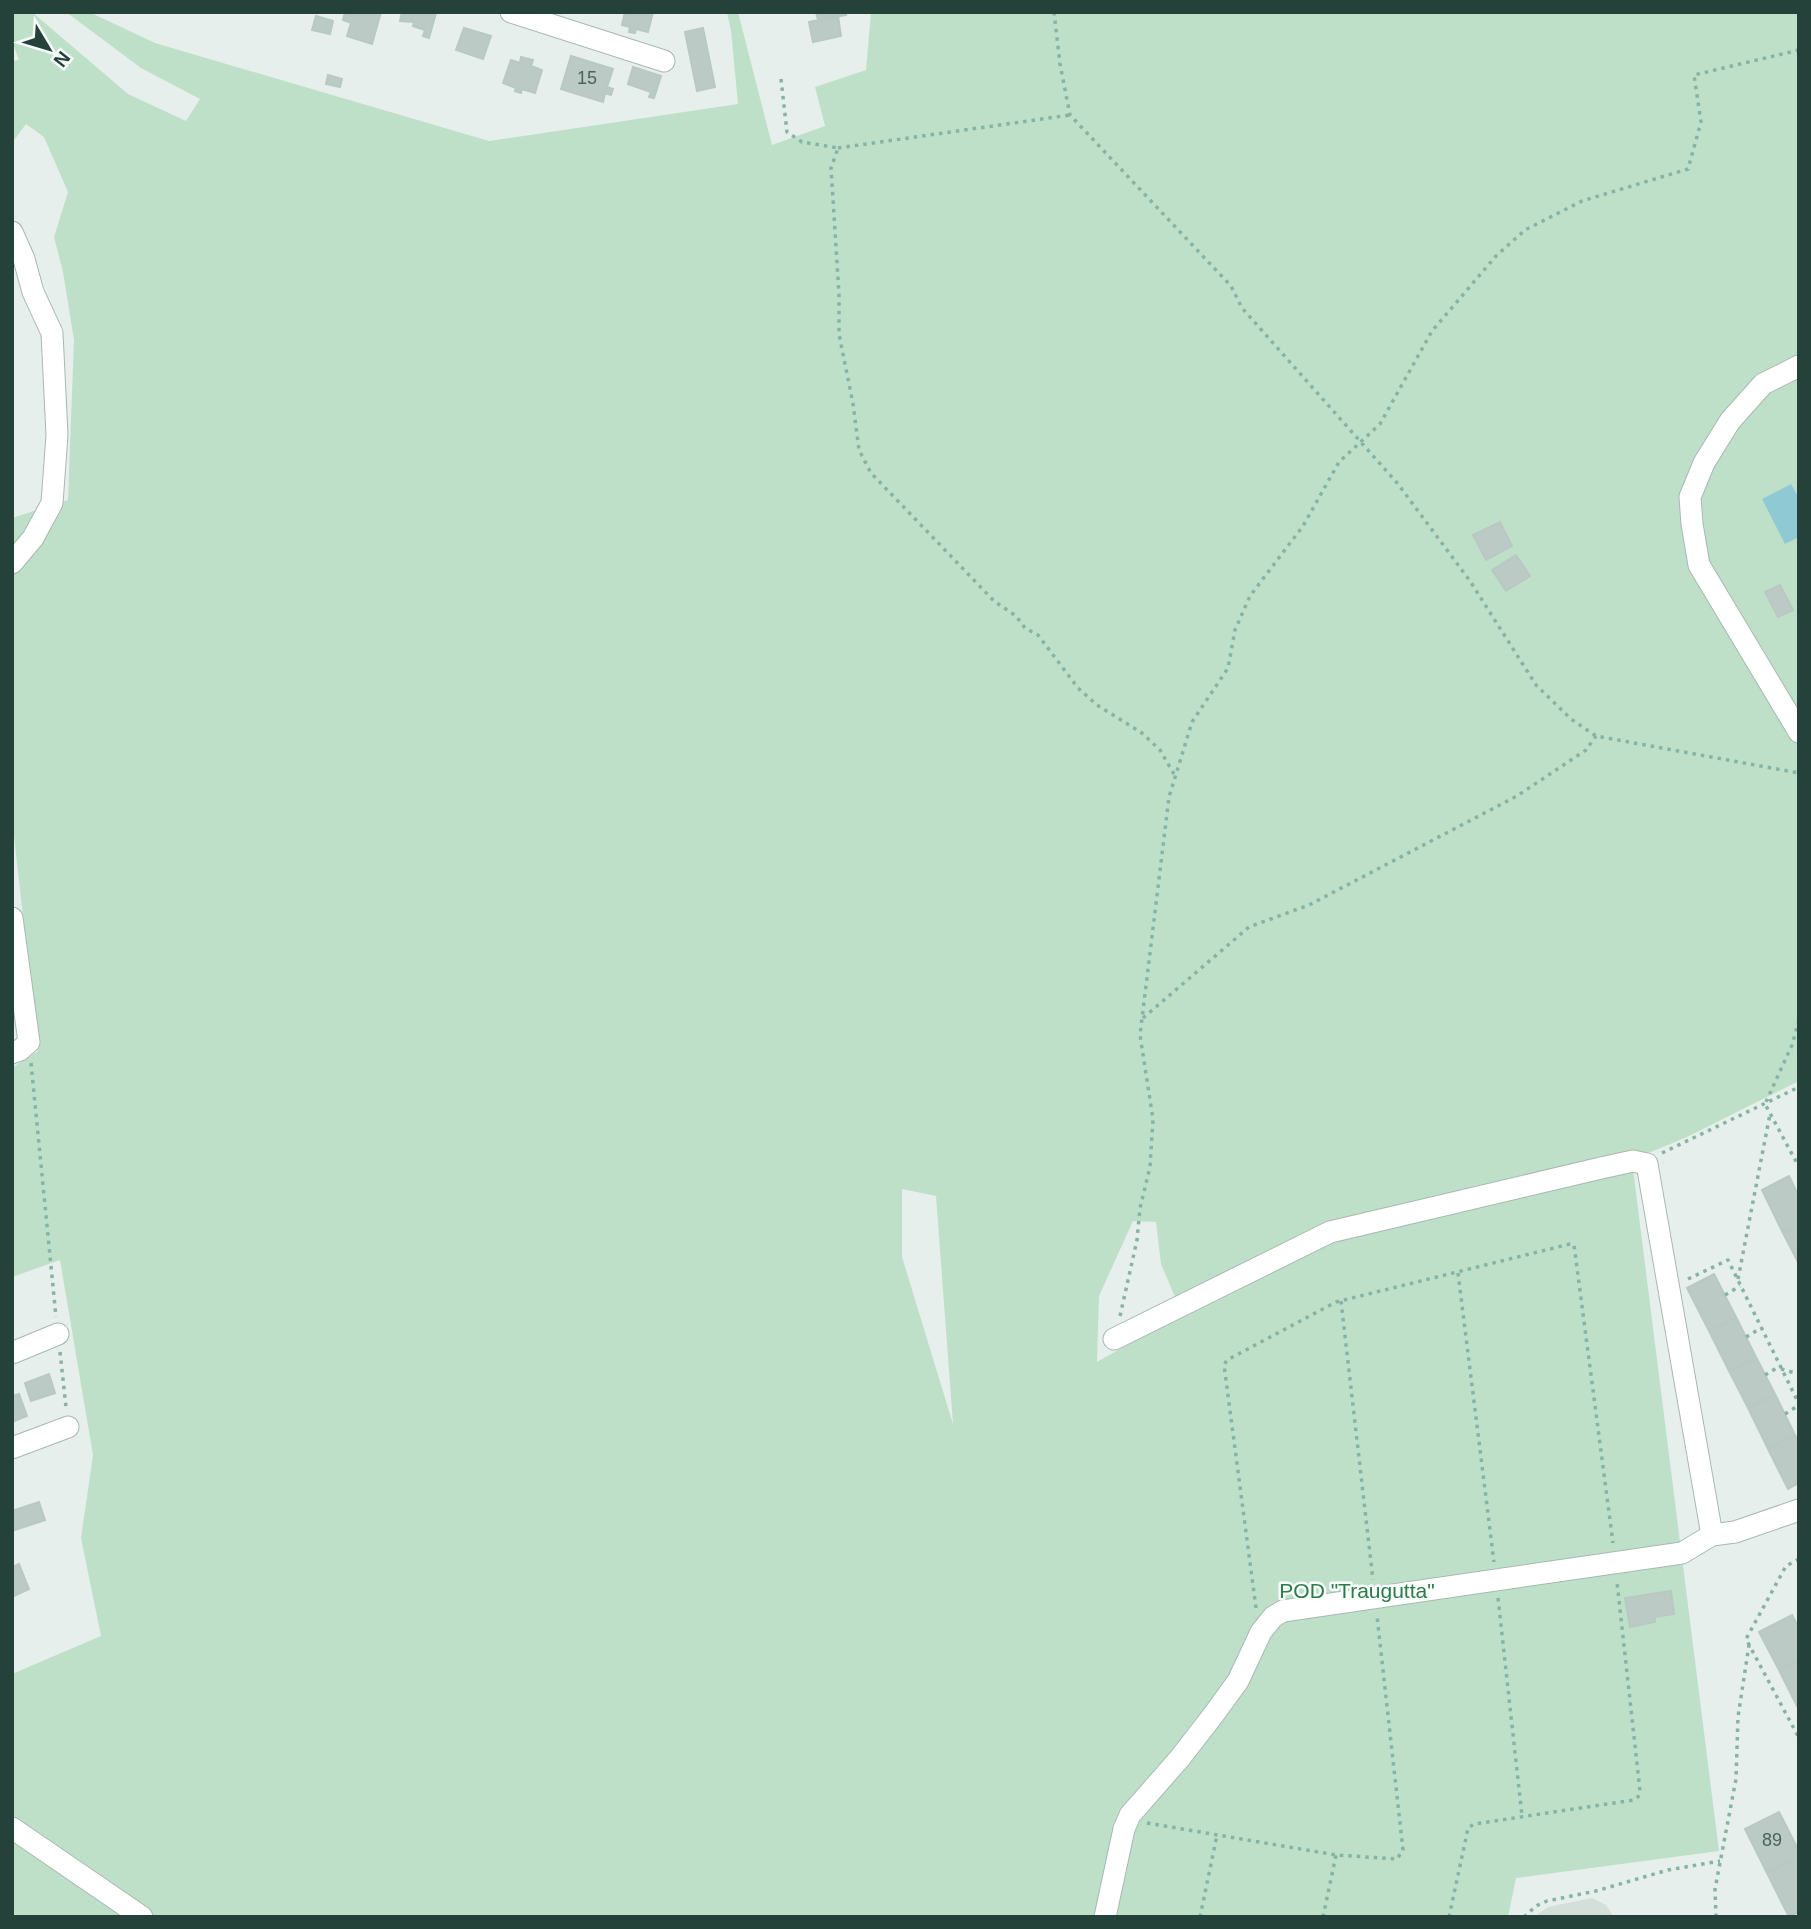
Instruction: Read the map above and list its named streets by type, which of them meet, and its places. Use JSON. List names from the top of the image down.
{
  "parks": ["POD \"Traugutta\""],
  "house_numbers": ["15", "89"],
  "north": "bottom right"
}
